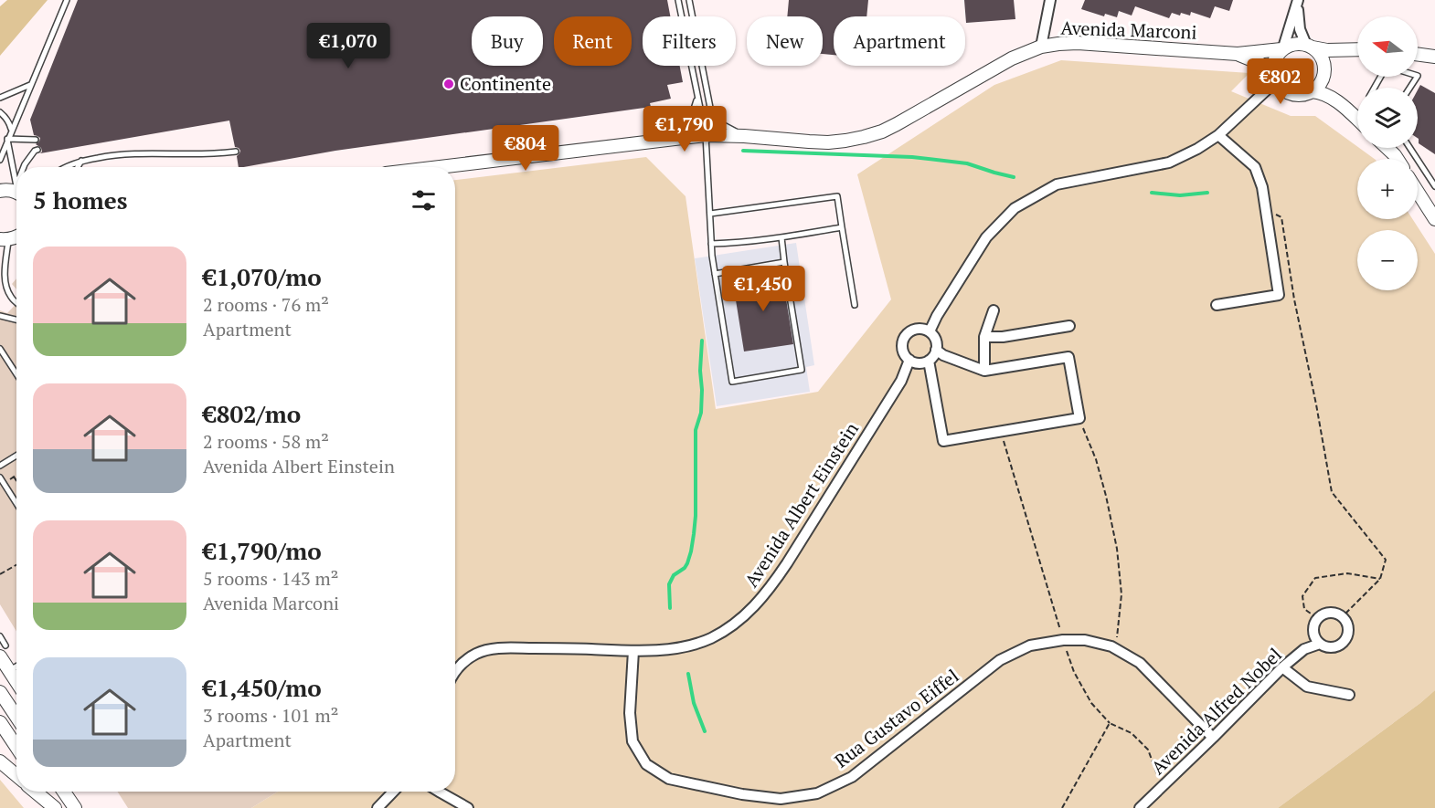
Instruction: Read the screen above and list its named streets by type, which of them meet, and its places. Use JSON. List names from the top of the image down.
{
  "streets": {
    "street": [
      "Avenida Marconi",
      "Avenida Albert Einstein",
      "Avenida Alfred Nobel",
      "Rua Gustavo Eiffel"
    ]
  },
  "crossings": [
    ["Avenida Albert Einstein", "Rua Gustavo Eiffel"],
    ["Avenida Alfred Nobel", "Rua Gustavo Eiffel"]
  ],
  "places": ["Continente"],
  "north": "left",
  "page": {
    "map_buttons": ["+", "−"],
    "chip": [
      "Buy",
      "Rent",
      "Filters",
      "New",
      "Apartment"
    ],
    "price": [
      "€1,070",
      "€802",
      "€1,790",
      "€804",
      "€1,450"
    ],
    "heading": "5 homes",
    "list": [
      {
        "name": "€1,070/mo",
        "note": "2 rooms · 76 m² · Apartment"
      },
      {
        "name": "€802/mo",
        "note": "2 rooms · 58 m² · Avenida Albert Einstein"
      },
      {
        "name": "€1,790/mo",
        "note": "5 rooms · 143 m² · Avenida Marconi"
      },
      {
        "name": "€1,450/mo",
        "note": "3 rooms · 101 m² · Apartment"
      }
    ]
  }
}
